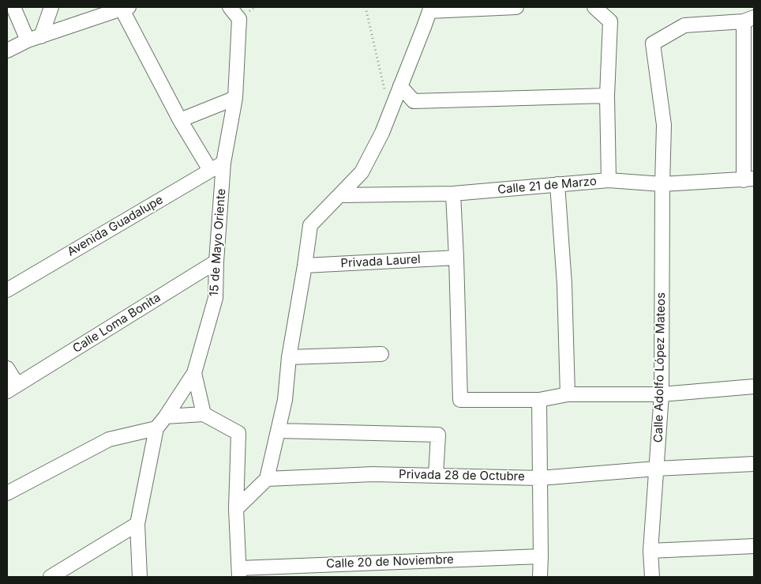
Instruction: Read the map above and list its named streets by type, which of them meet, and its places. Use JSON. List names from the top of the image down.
{
  "streets": {
    "street": [
      "Calle 21 de Marzo",
      "Avenida Guadalupe",
      "15 de Mayo Oriente",
      "Privada Laurel",
      "Calle Loma Bonita",
      "Calle Adolfo López Mateos",
      "Privada 28 de Octubre",
      "Calle 20 de Noviembre"
    ]
  },
  "crossings": [
    ["Calle 21 de Marzo", "Calle Adolfo López Mateos"],
    ["Avenida Guadalupe", "15 de Mayo Oriente"],
    ["15 de Mayo Oriente", "Calle Loma Bonita"],
    ["Calle Adolfo López Mateos", "Privada 28 de Octubre"]
  ]
}
